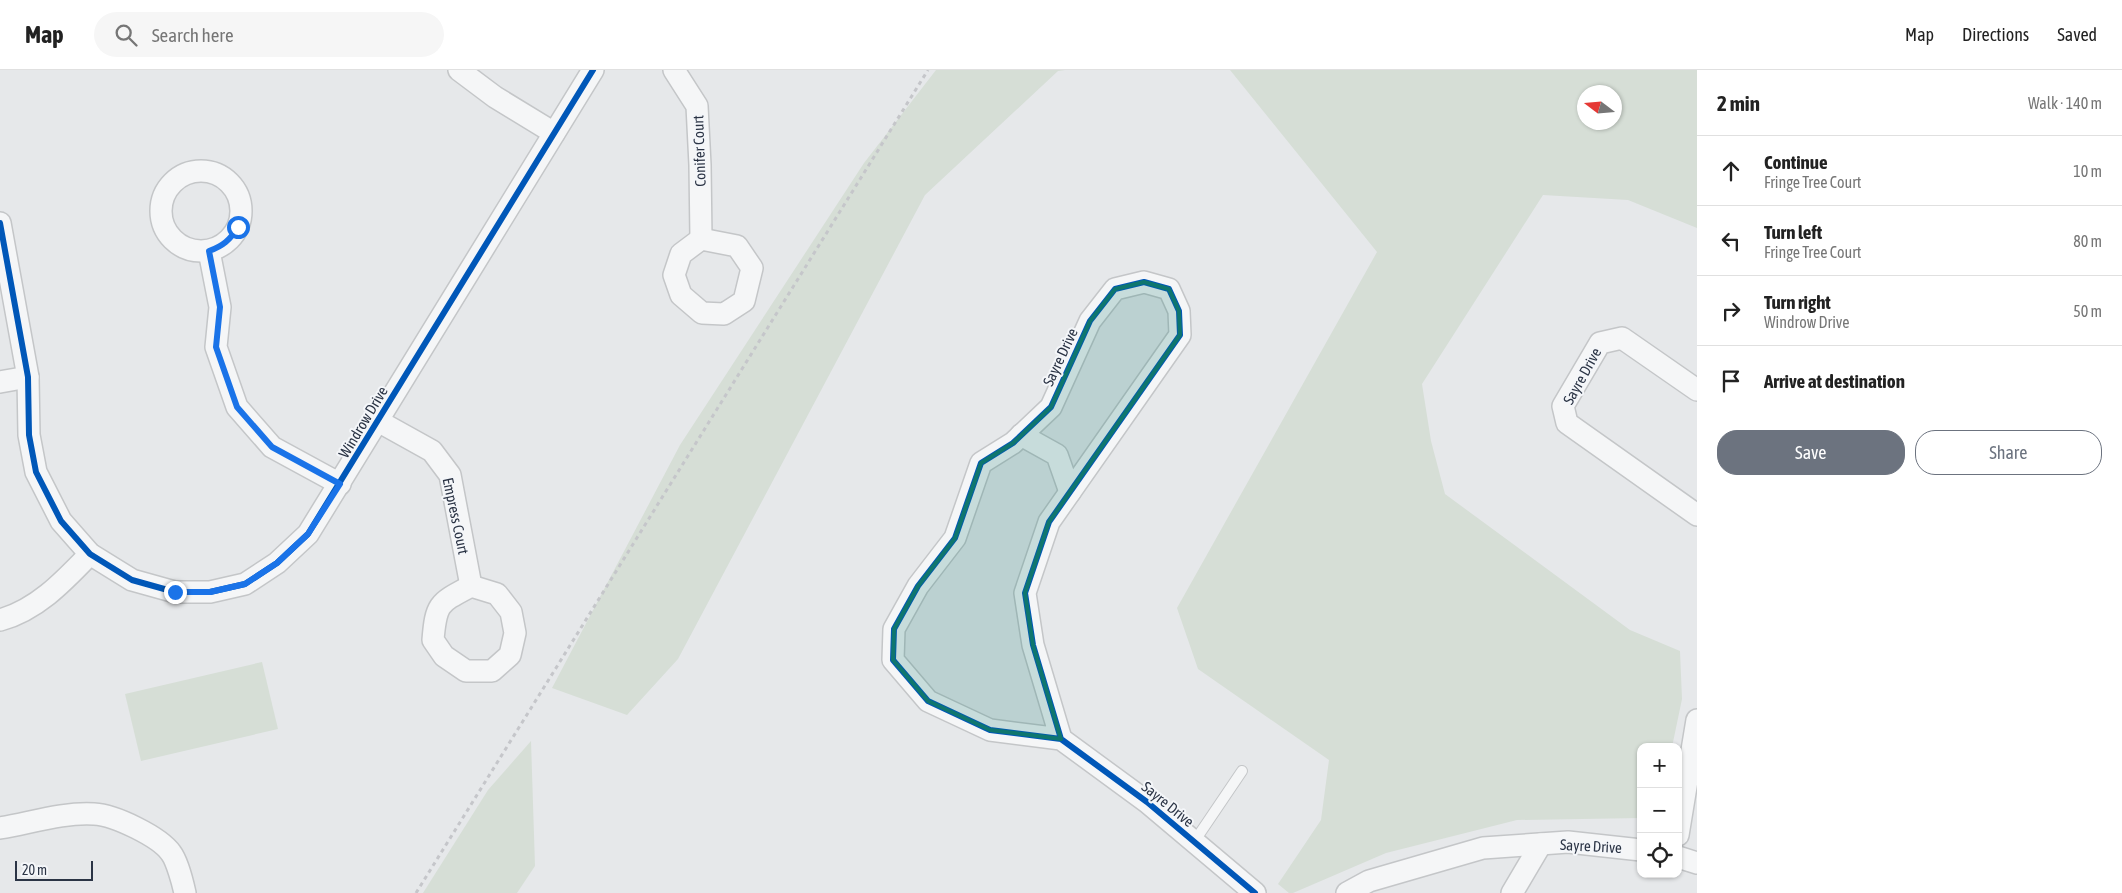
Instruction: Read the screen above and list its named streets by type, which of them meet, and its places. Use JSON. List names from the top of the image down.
{
  "streets": {
    "street": [
      "Conifer Court",
      "Sayre Drive",
      "Windrow Drive",
      "Empress Court"
    ]
  },
  "crossings": [
    ["Windrow Drive", "Empress Court"]
  ],
  "scale_bar": "20 m",
  "north": "left",
  "page": {
    "header": "Map",
    "search": "Search here",
    "nav": ["Map", "Directions", "Saved"],
    "heading": ["2 min", "Walk · 140 m"],
    "list": [
      ["Continue", "Fringe Tree Court", "10 m"],
      ["Turn left", "Fringe Tree Court", "80 m"],
      ["Turn right", "Windrow Drive", "50 m"],
      "Arrive at destination"
    ],
    "buttons": ["Save", "Share"],
    "map_buttons": ["+", "−"],
    "scale": "20 m"
  }
}
